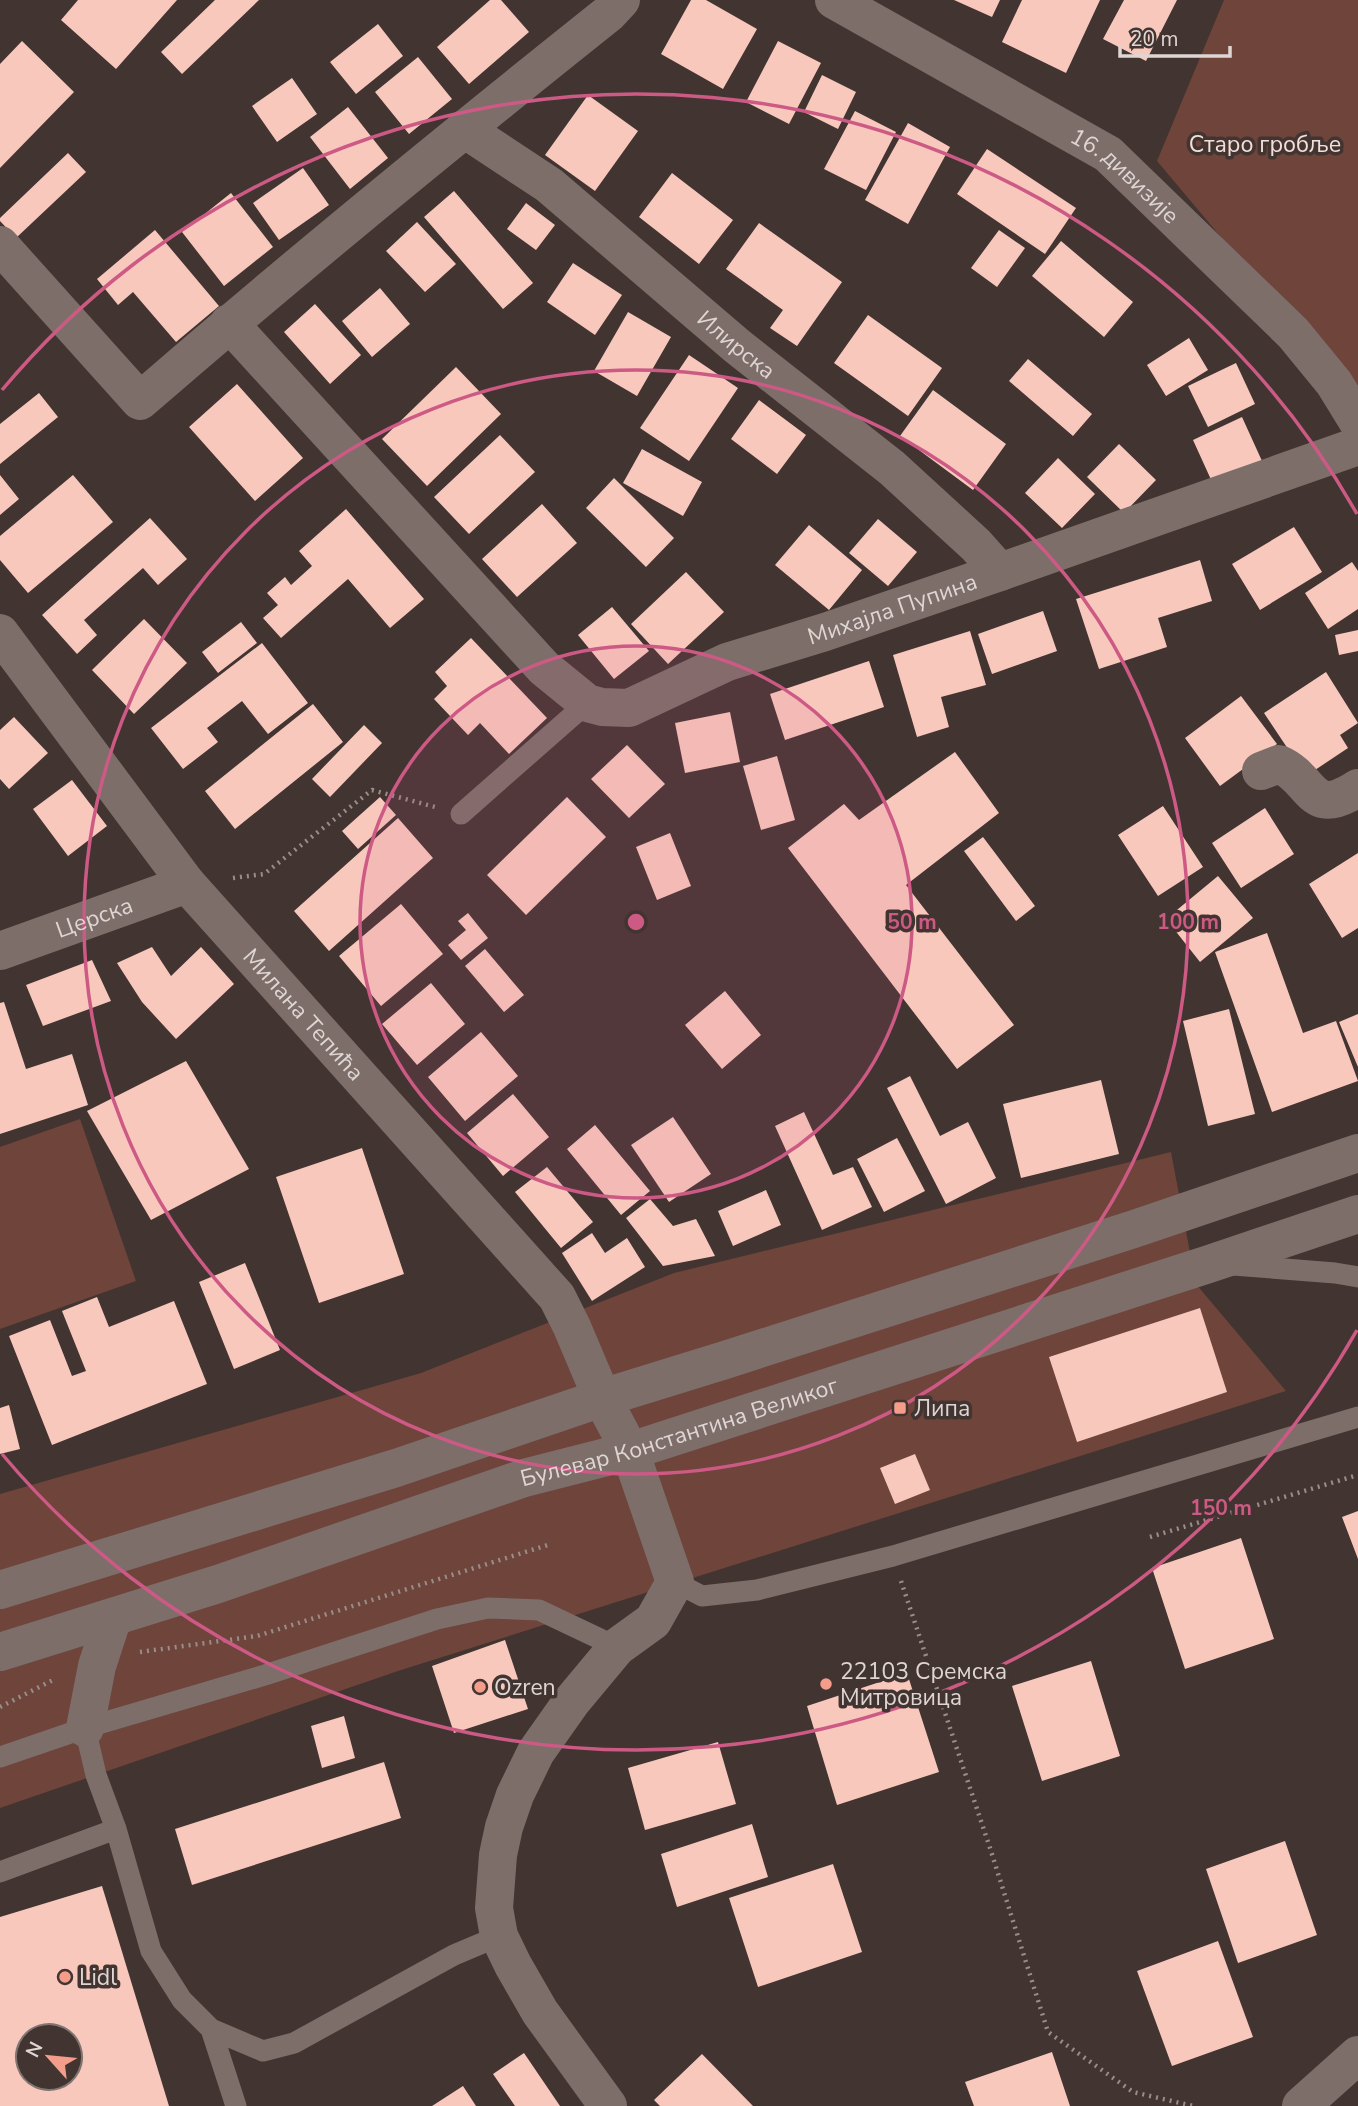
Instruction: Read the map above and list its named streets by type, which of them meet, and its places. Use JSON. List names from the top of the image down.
{
  "streets": {
    "street": [
      "16. дивизије",
      "Илирска",
      "Михајла Пупина",
      "Церска",
      "Милана Тепића",
      "Булевар Константина Великог"
    ]
  },
  "crossings": [
    ["Илирска", "Михајла Пупина"],
    ["Церска", "Милана Тепића"],
    ["Милана Тепића", "Булевар Константина Великог"]
  ],
  "parks": ["Старо гробље"],
  "places": {
    "transit": ["Липа"],
    "other": ["22103 Сремска Митровица", "Ozren", "Lidl"]
  },
  "scale_bar": "20 m",
  "north": "top left",
  "rings": ["50 m", "100 m", "150 m"]
}
